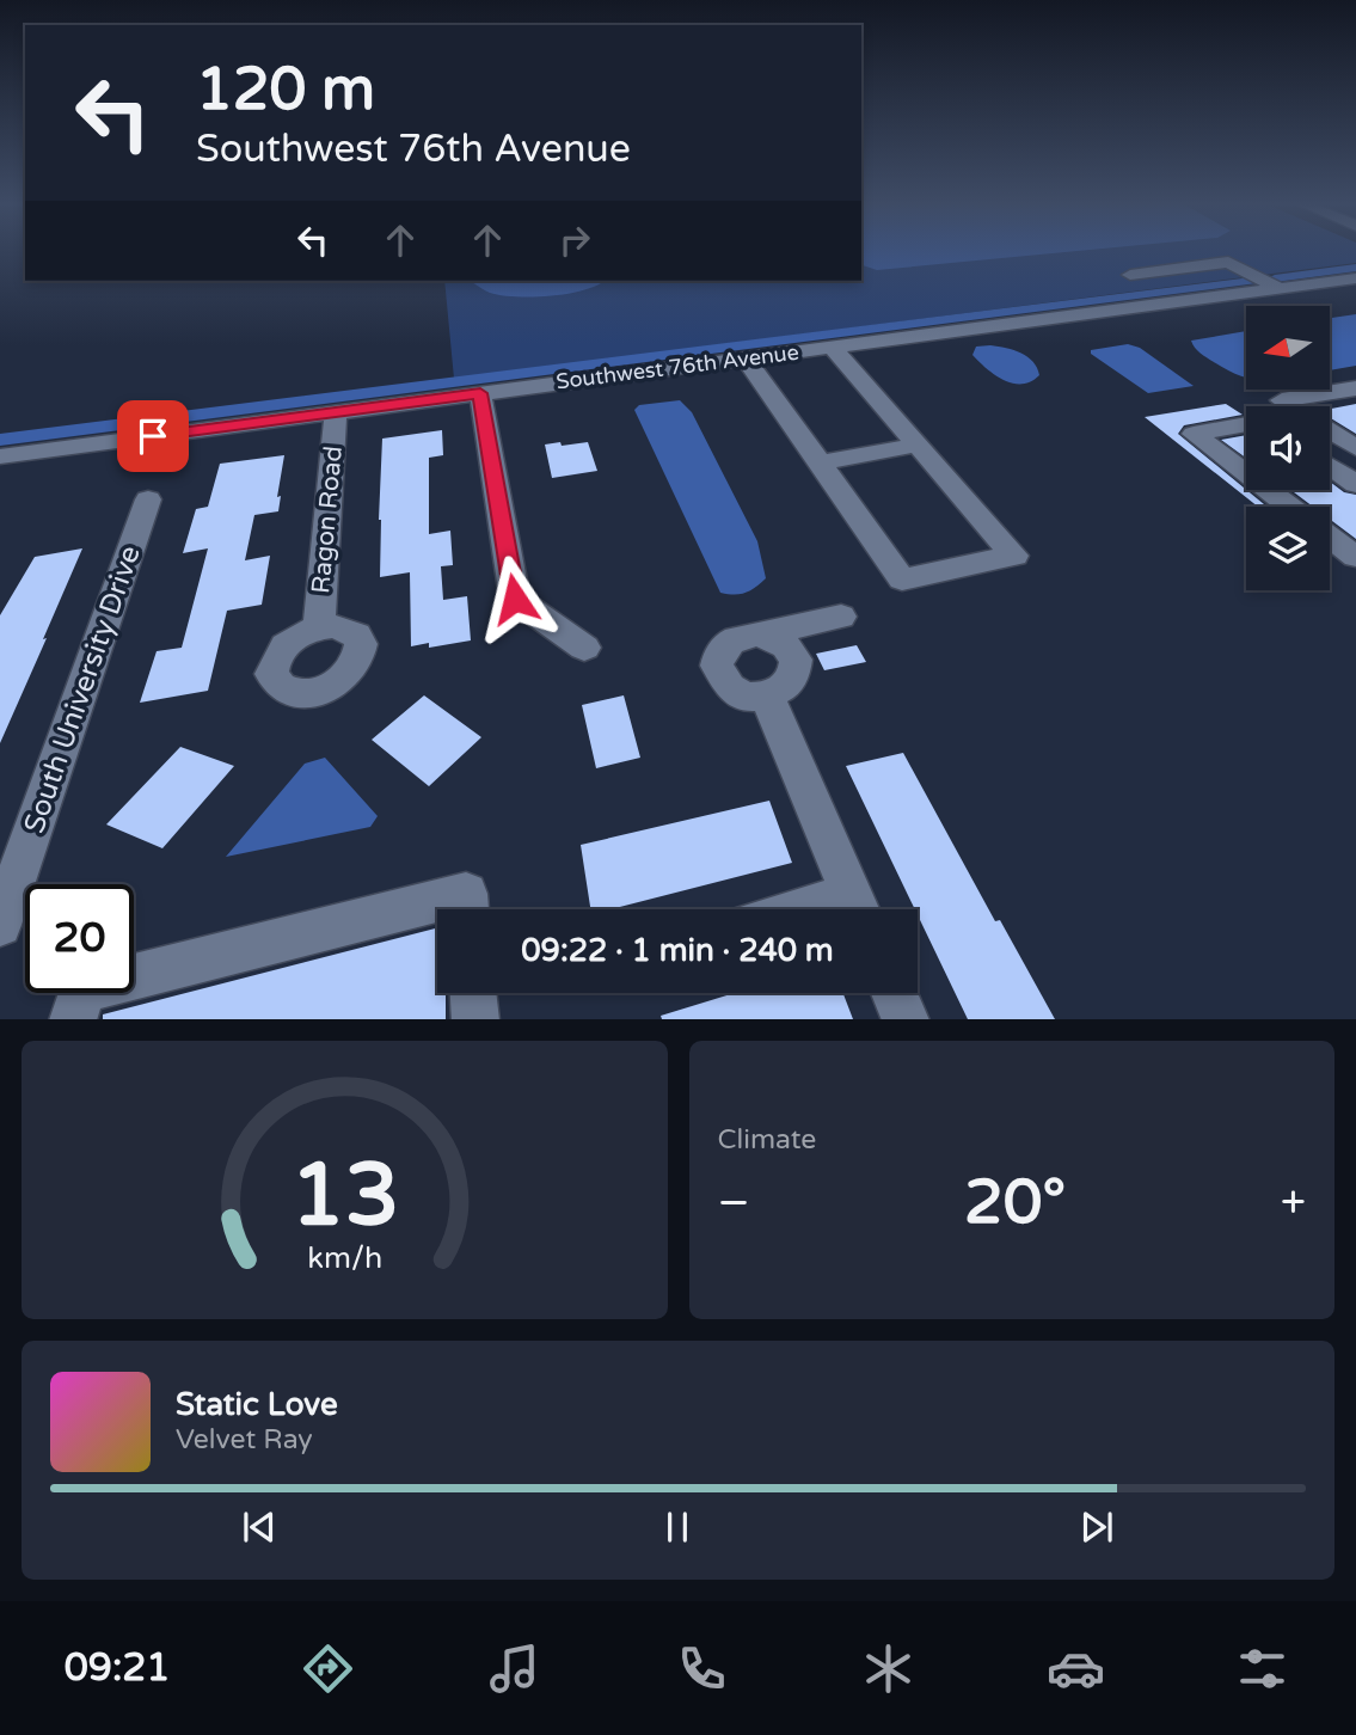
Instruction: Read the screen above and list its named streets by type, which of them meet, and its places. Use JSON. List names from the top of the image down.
{
  "streets": {
    "street": ["Southwest 76th Avenue", "Ragon Road", "South University Drive"]
  },
  "crossings": [
    ["Southwest 76th Avenue", "Ragon Road"]
  ],
  "north": "left",
  "page": {
    "turn": ["120 m", "Southwest 76th Avenue"],
    "limit": "20",
    "trip": "09:22 · 1 min · 240 m",
    "tile": "Climate",
    "heat": ["−", "20°", "+"],
    "song": ["Static Love", "Velvet Ray"],
    "tabs": "09:21",
    "gauge": ["13", "km/h"]
  }
}
